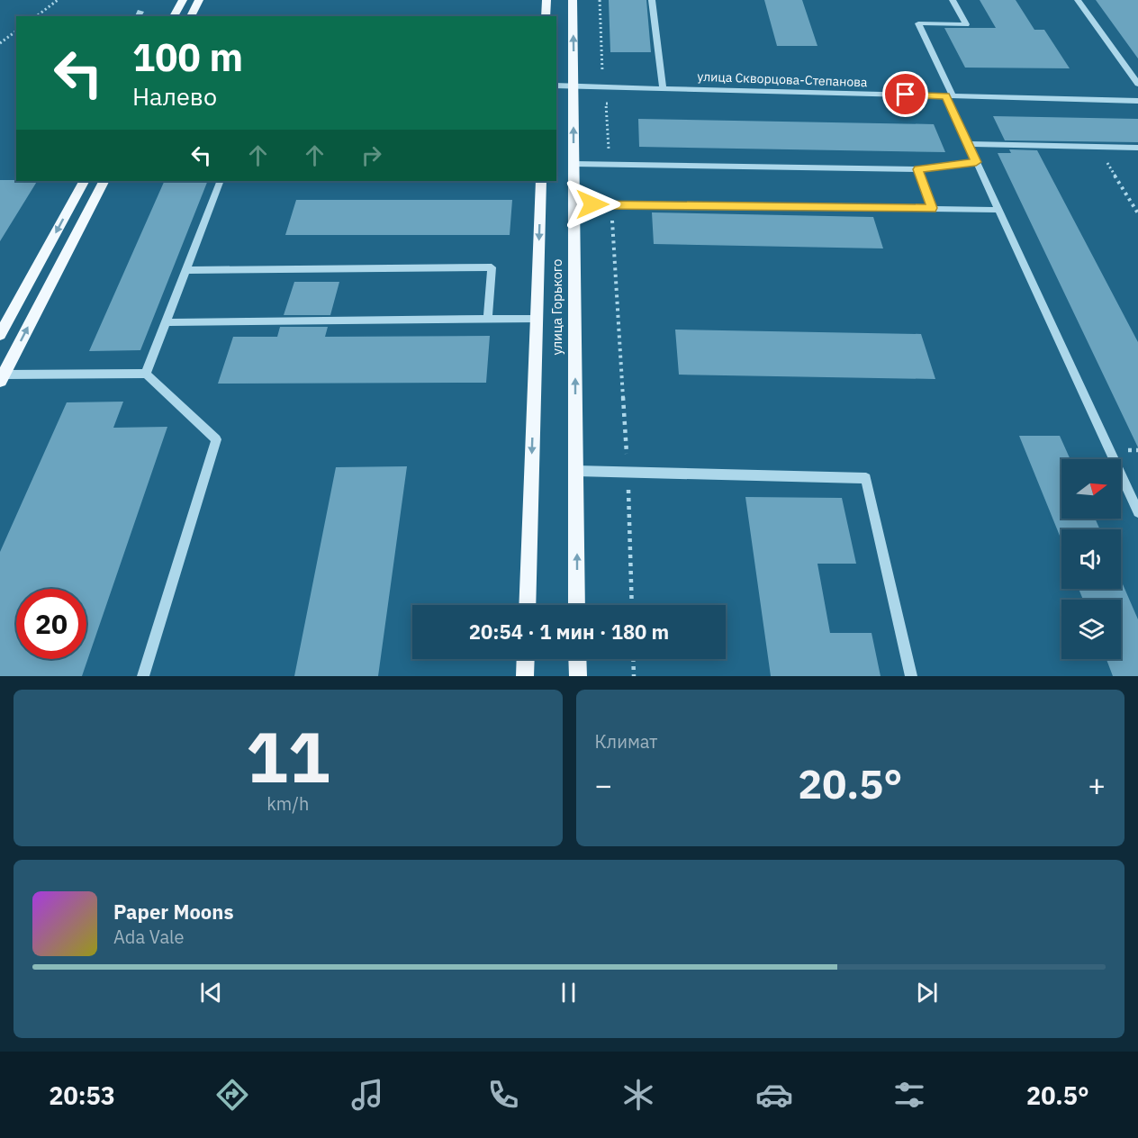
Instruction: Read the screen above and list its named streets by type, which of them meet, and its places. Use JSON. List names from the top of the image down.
{
  "streets": {
    "main road": ["улица Горького"],
    "street": ["улица Скворцова-Степанова"]
  },
  "crossings": [
    ["улица Скворцова-Степанова", "улица Горького"]
  ],
  "north": "right",
  "page": {
    "turn": ["100 m", "Налево"],
    "limit": "20",
    "trip": "20:54 · 1 мин · 180 m",
    "tile": [
      ["11", "km/h"],
      "Климат"
    ],
    "heat": ["−", "20.5°", "+"],
    "song": ["Paper Moons", "Ada Vale"],
    "tabs": ["20:53", "20.5°"]
  }
}
